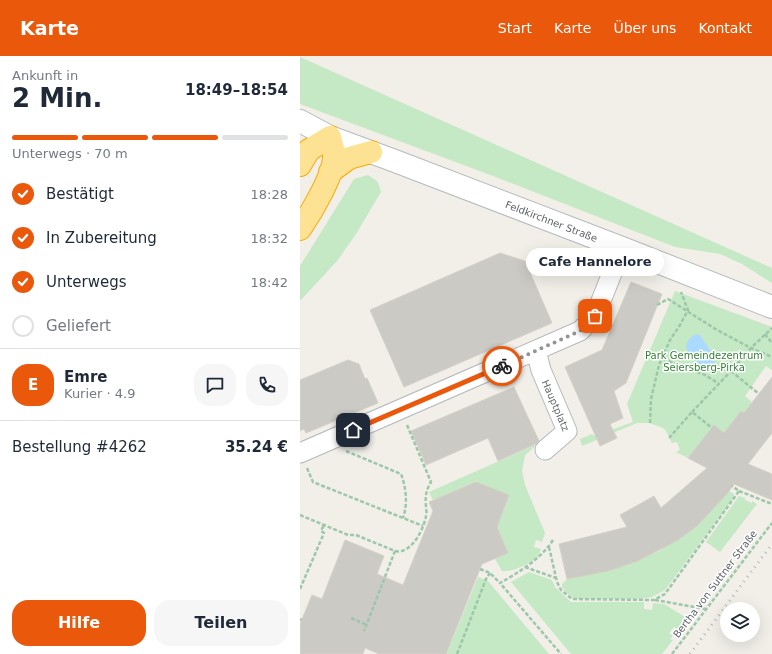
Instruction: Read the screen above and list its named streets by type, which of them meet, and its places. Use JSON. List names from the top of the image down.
{
  "streets": {
    "main road": ["Feldkirchner Straße"],
    "street": ["Hauptplatz"],
    "path": ["Bertha von Suttner Straße"]
  },
  "parks": ["Park Gemeindezentrum Seiersberg-Pirka"],
  "places": ["Cafe Hannelore"],
  "page": {
    "header": "Karte",
    "nav": [
      "Start",
      "Karte",
      "Über uns",
      "Kontakt"
    ],
    "heading": ["2 Min.", "Ankunft in", "18:49–18:54"],
    "panel": [
      "Emre",
      "Kurier · 4.9",
      "Bestellung #4262",
      "35.24 €"
    ],
    "bar": "Unterwegs · 70 m",
    "list": [
      ["Bestätigt", "18:28"],
      ["In Zubereitung", "18:32"],
      ["Unterwegs", "18:42"],
      "Geliefert"
    ],
    "bubble": "Cafe Hannelore",
    "round": "E",
    "buttons": ["Hilfe", "Teilen"]
  }
}
